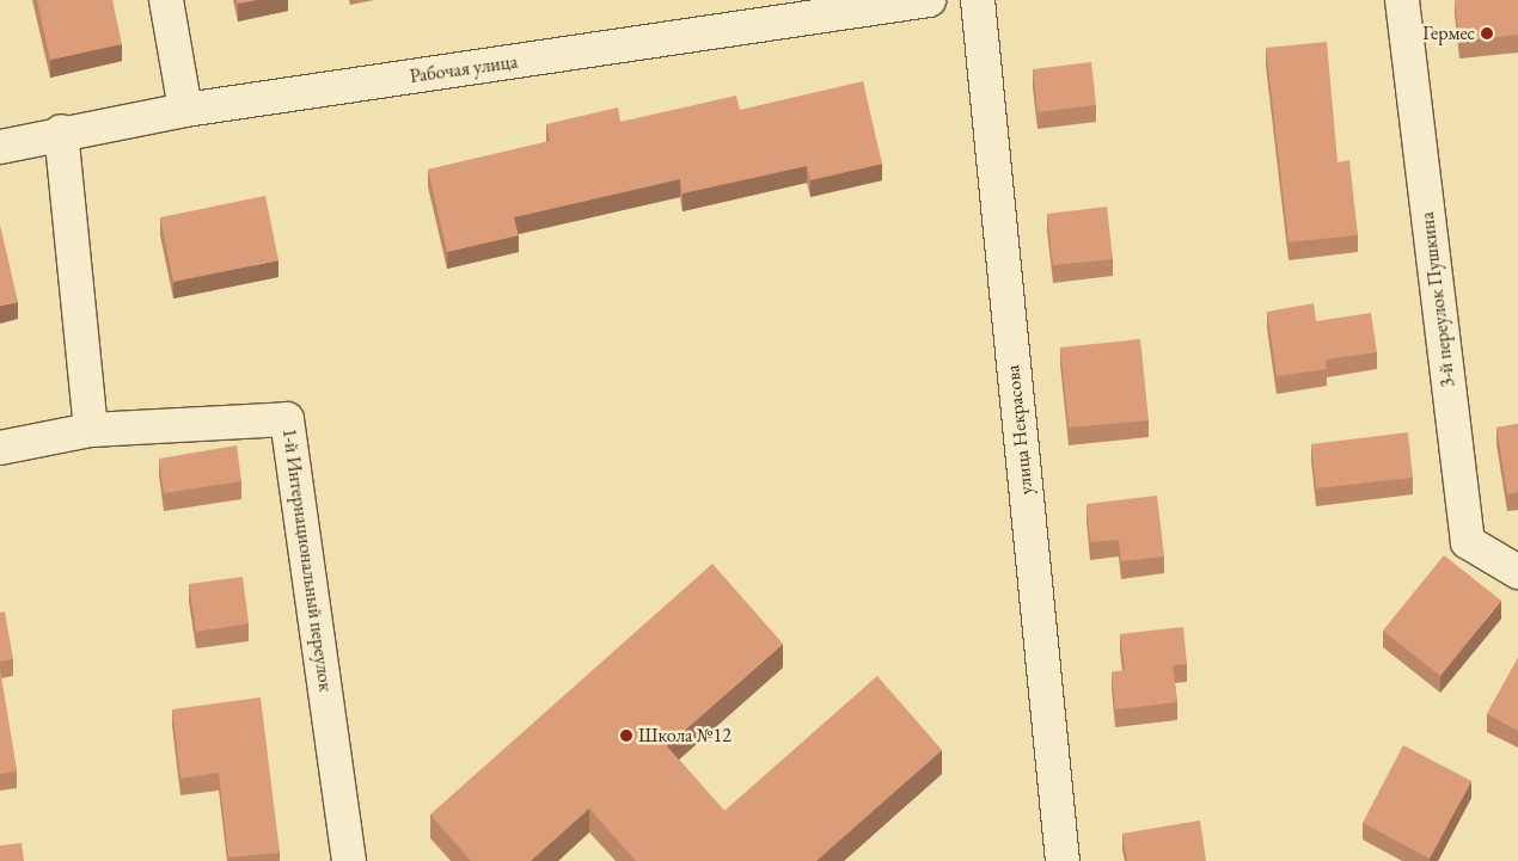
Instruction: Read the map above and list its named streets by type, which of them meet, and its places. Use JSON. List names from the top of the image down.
{
  "streets": {
    "street": [
      "Рабочая улица",
      "3-й переулок Пушкина",
      "улица Некрасова",
      "1-й Интернациональный переулок"
    ]
  },
  "places": ["Гермес", "Школа №12"]
}
